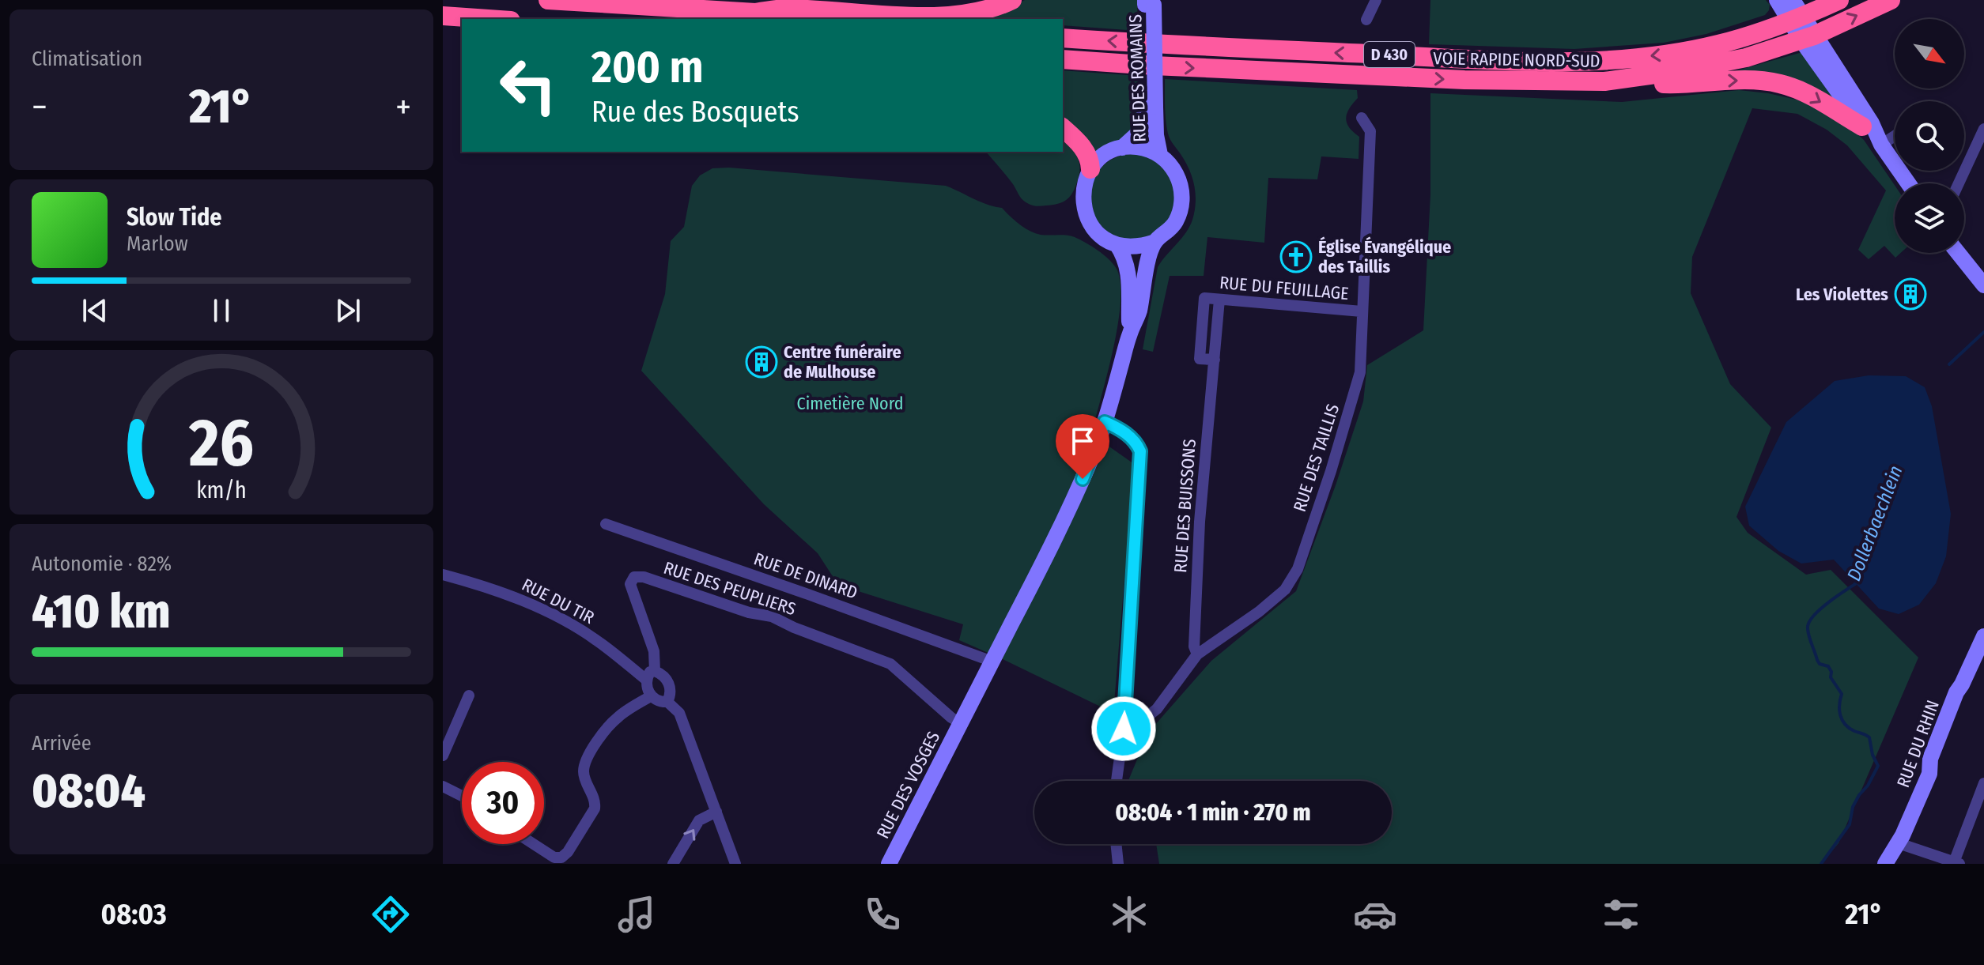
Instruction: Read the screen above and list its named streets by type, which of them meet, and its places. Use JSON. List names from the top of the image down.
{
  "streets": {
    "highway": ["D 430", "VOIE RAPIDE NORD-SUD"],
    "main road": ["RUE DES ROMAINS", "RUE DU RHIN", "RUE DES VOSGES"],
    "street": [
      "RUE DU FEUILLAGE",
      "RUE DES TAILLIS",
      "RUE DES BUISSONS",
      "RUE DE DINARD",
      "RUE DES PEUPLIERS",
      "RUE DU TIR"
    ]
  },
  "crossings": [
    ["D 430", "VOIE RAPIDE NORD-SUD"],
    ["RUE DU FEUILLAGE", "RUE DES TAILLIS"],
    ["RUE DU FEUILLAGE", "RUE DES BUISSONS"],
    ["RUE DES TAILLIS", "RUE DES BUISSONS"],
    ["RUE DE DINARD", "RUE DES VOSGES"],
    ["RUE DES PEUPLIERS", "RUE DU TIR"],
    ["RUE DES PEUPLIERS", "RUE DES VOSGES"]
  ],
  "water": ["Dollerbaechlein"],
  "parks": ["Cimetière Nord"],
  "places": {
    "church": ["Église Évangélique des Taillis"],
    "building": ["Les Violettes", "Centre funéraire de Mulhouse"]
  },
  "north": "bottom right",
  "page": {
    "tile": [
      "Climatisation",
      ["Autonomie · 82%", "410 km"],
      ["Arrivée", "08:04"]
    ],
    "turn": ["200 m", "Rue des Bosquets"],
    "heat": ["−", "21°", "+"],
    "song": ["Slow Tide", "Marlow"],
    "limit": "30",
    "trip": "08:04 · 1 min · 270 m",
    "tabs": ["08:03", "21°"],
    "gauge": ["26", "km/h"]
  }
}
